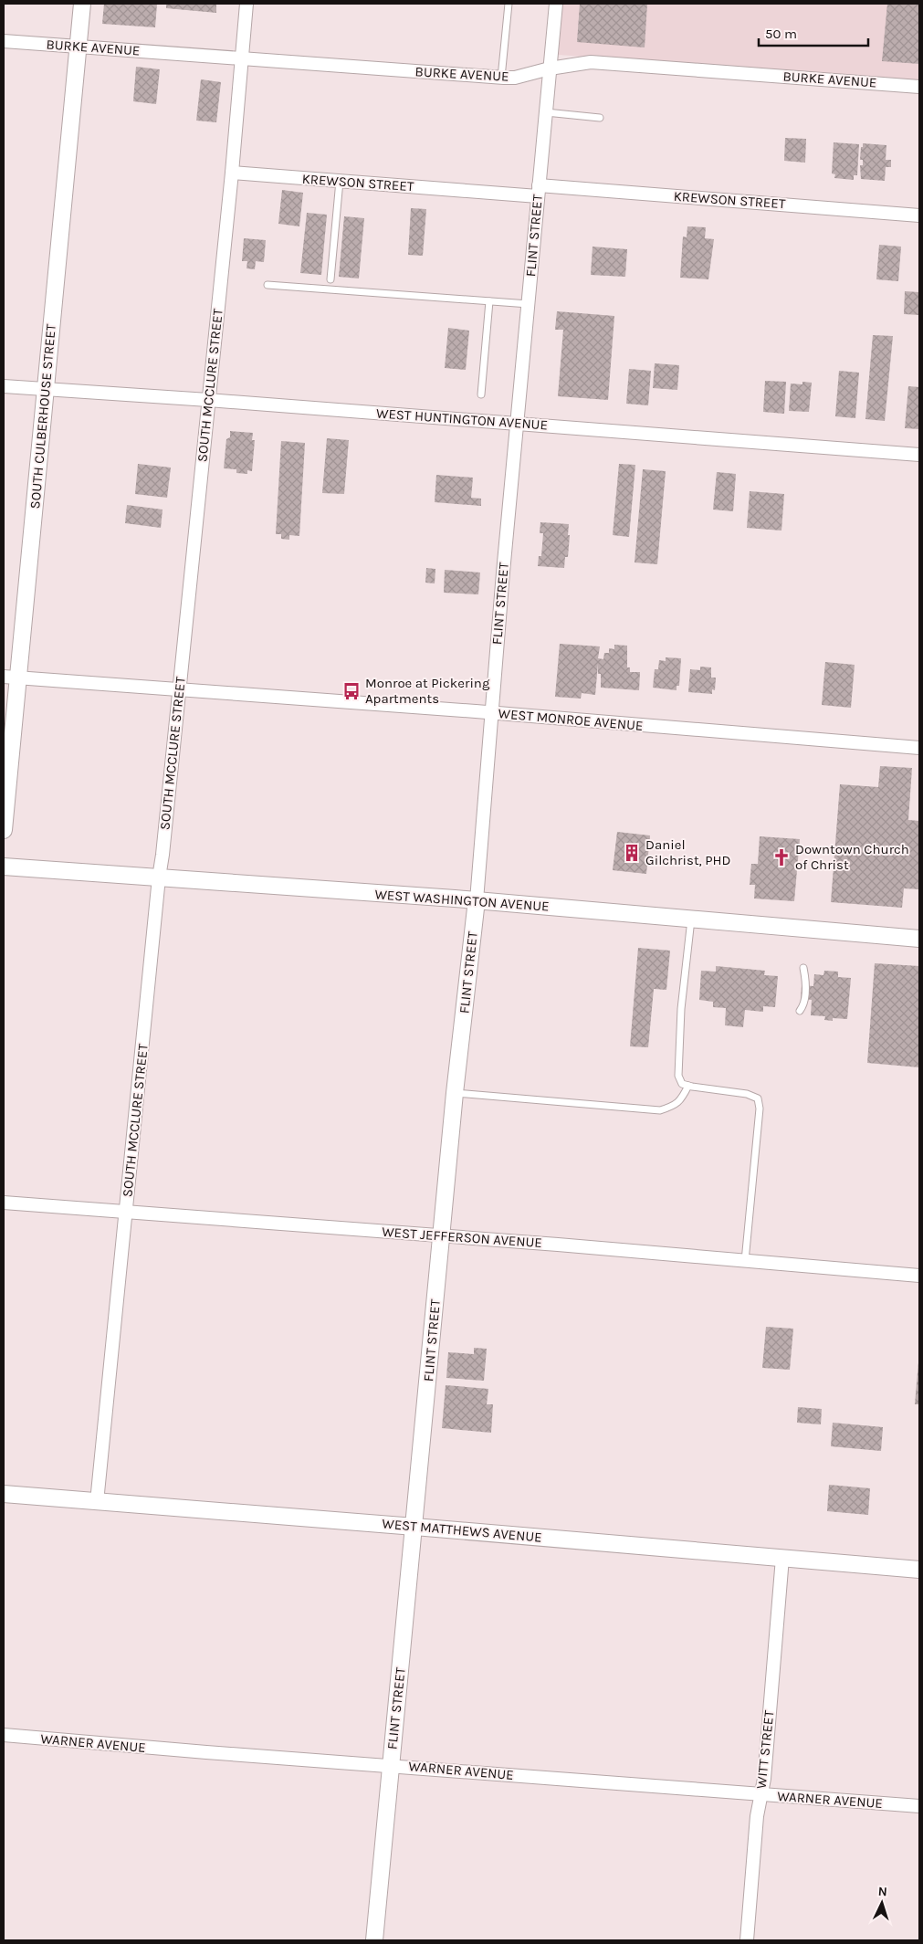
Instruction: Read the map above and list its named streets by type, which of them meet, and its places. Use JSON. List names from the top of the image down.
{
  "streets": {
    "street": [
      "BURKE AVENUE",
      "KREWSON STREET",
      "FLINT STREET",
      "SOUTH MCCLURE STREET",
      "SOUTH CULBERHOUSE STREET",
      "WEST HUNTINGTON AVENUE",
      "WEST MONROE AVENUE",
      "WEST WASHINGTON AVENUE",
      "WEST JEFFERSON AVENUE",
      "WEST MATTHEWS AVENUE",
      "WARNER AVENUE",
      "WITT STREET"
    ]
  },
  "crossings": [
    ["BURKE AVENUE", "FLINT STREET"],
    ["BURKE AVENUE", "SOUTH MCCLURE STREET"],
    ["BURKE AVENUE", "SOUTH CULBERHOUSE STREET"],
    ["KREWSON STREET", "FLINT STREET"],
    ["KREWSON STREET", "SOUTH MCCLURE STREET"],
    ["FLINT STREET", "WEST HUNTINGTON AVENUE"],
    ["FLINT STREET", "WEST MONROE AVENUE"],
    ["FLINT STREET", "WEST WASHINGTON AVENUE"],
    ["FLINT STREET", "WEST JEFFERSON AVENUE"],
    ["FLINT STREET", "WEST MATTHEWS AVENUE"],
    ["FLINT STREET", "WARNER AVENUE"],
    ["SOUTH MCCLURE STREET", "WEST HUNTINGTON AVENUE"],
    ["SOUTH MCCLURE STREET", "WEST MONROE AVENUE"],
    ["SOUTH MCCLURE STREET", "WEST WASHINGTON AVENUE"],
    ["SOUTH MCCLURE STREET", "WEST JEFFERSON AVENUE"],
    ["SOUTH MCCLURE STREET", "WEST MATTHEWS AVENUE"],
    ["SOUTH CULBERHOUSE STREET", "WEST HUNTINGTON AVENUE"],
    ["SOUTH CULBERHOUSE STREET", "WEST MONROE AVENUE"],
    ["WEST MATTHEWS AVENUE", "WITT STREET"],
    ["WARNER AVENUE", "WITT STREET"]
  ],
  "places": {
    "bus stop": ["Monroe at Pickering Apartments"],
    "building": ["Daniel Gilchrist, PHD"],
    "church": ["Downtown Church of Christ"]
  },
  "scale_bar": "50 m",
  "north": "top"
}
